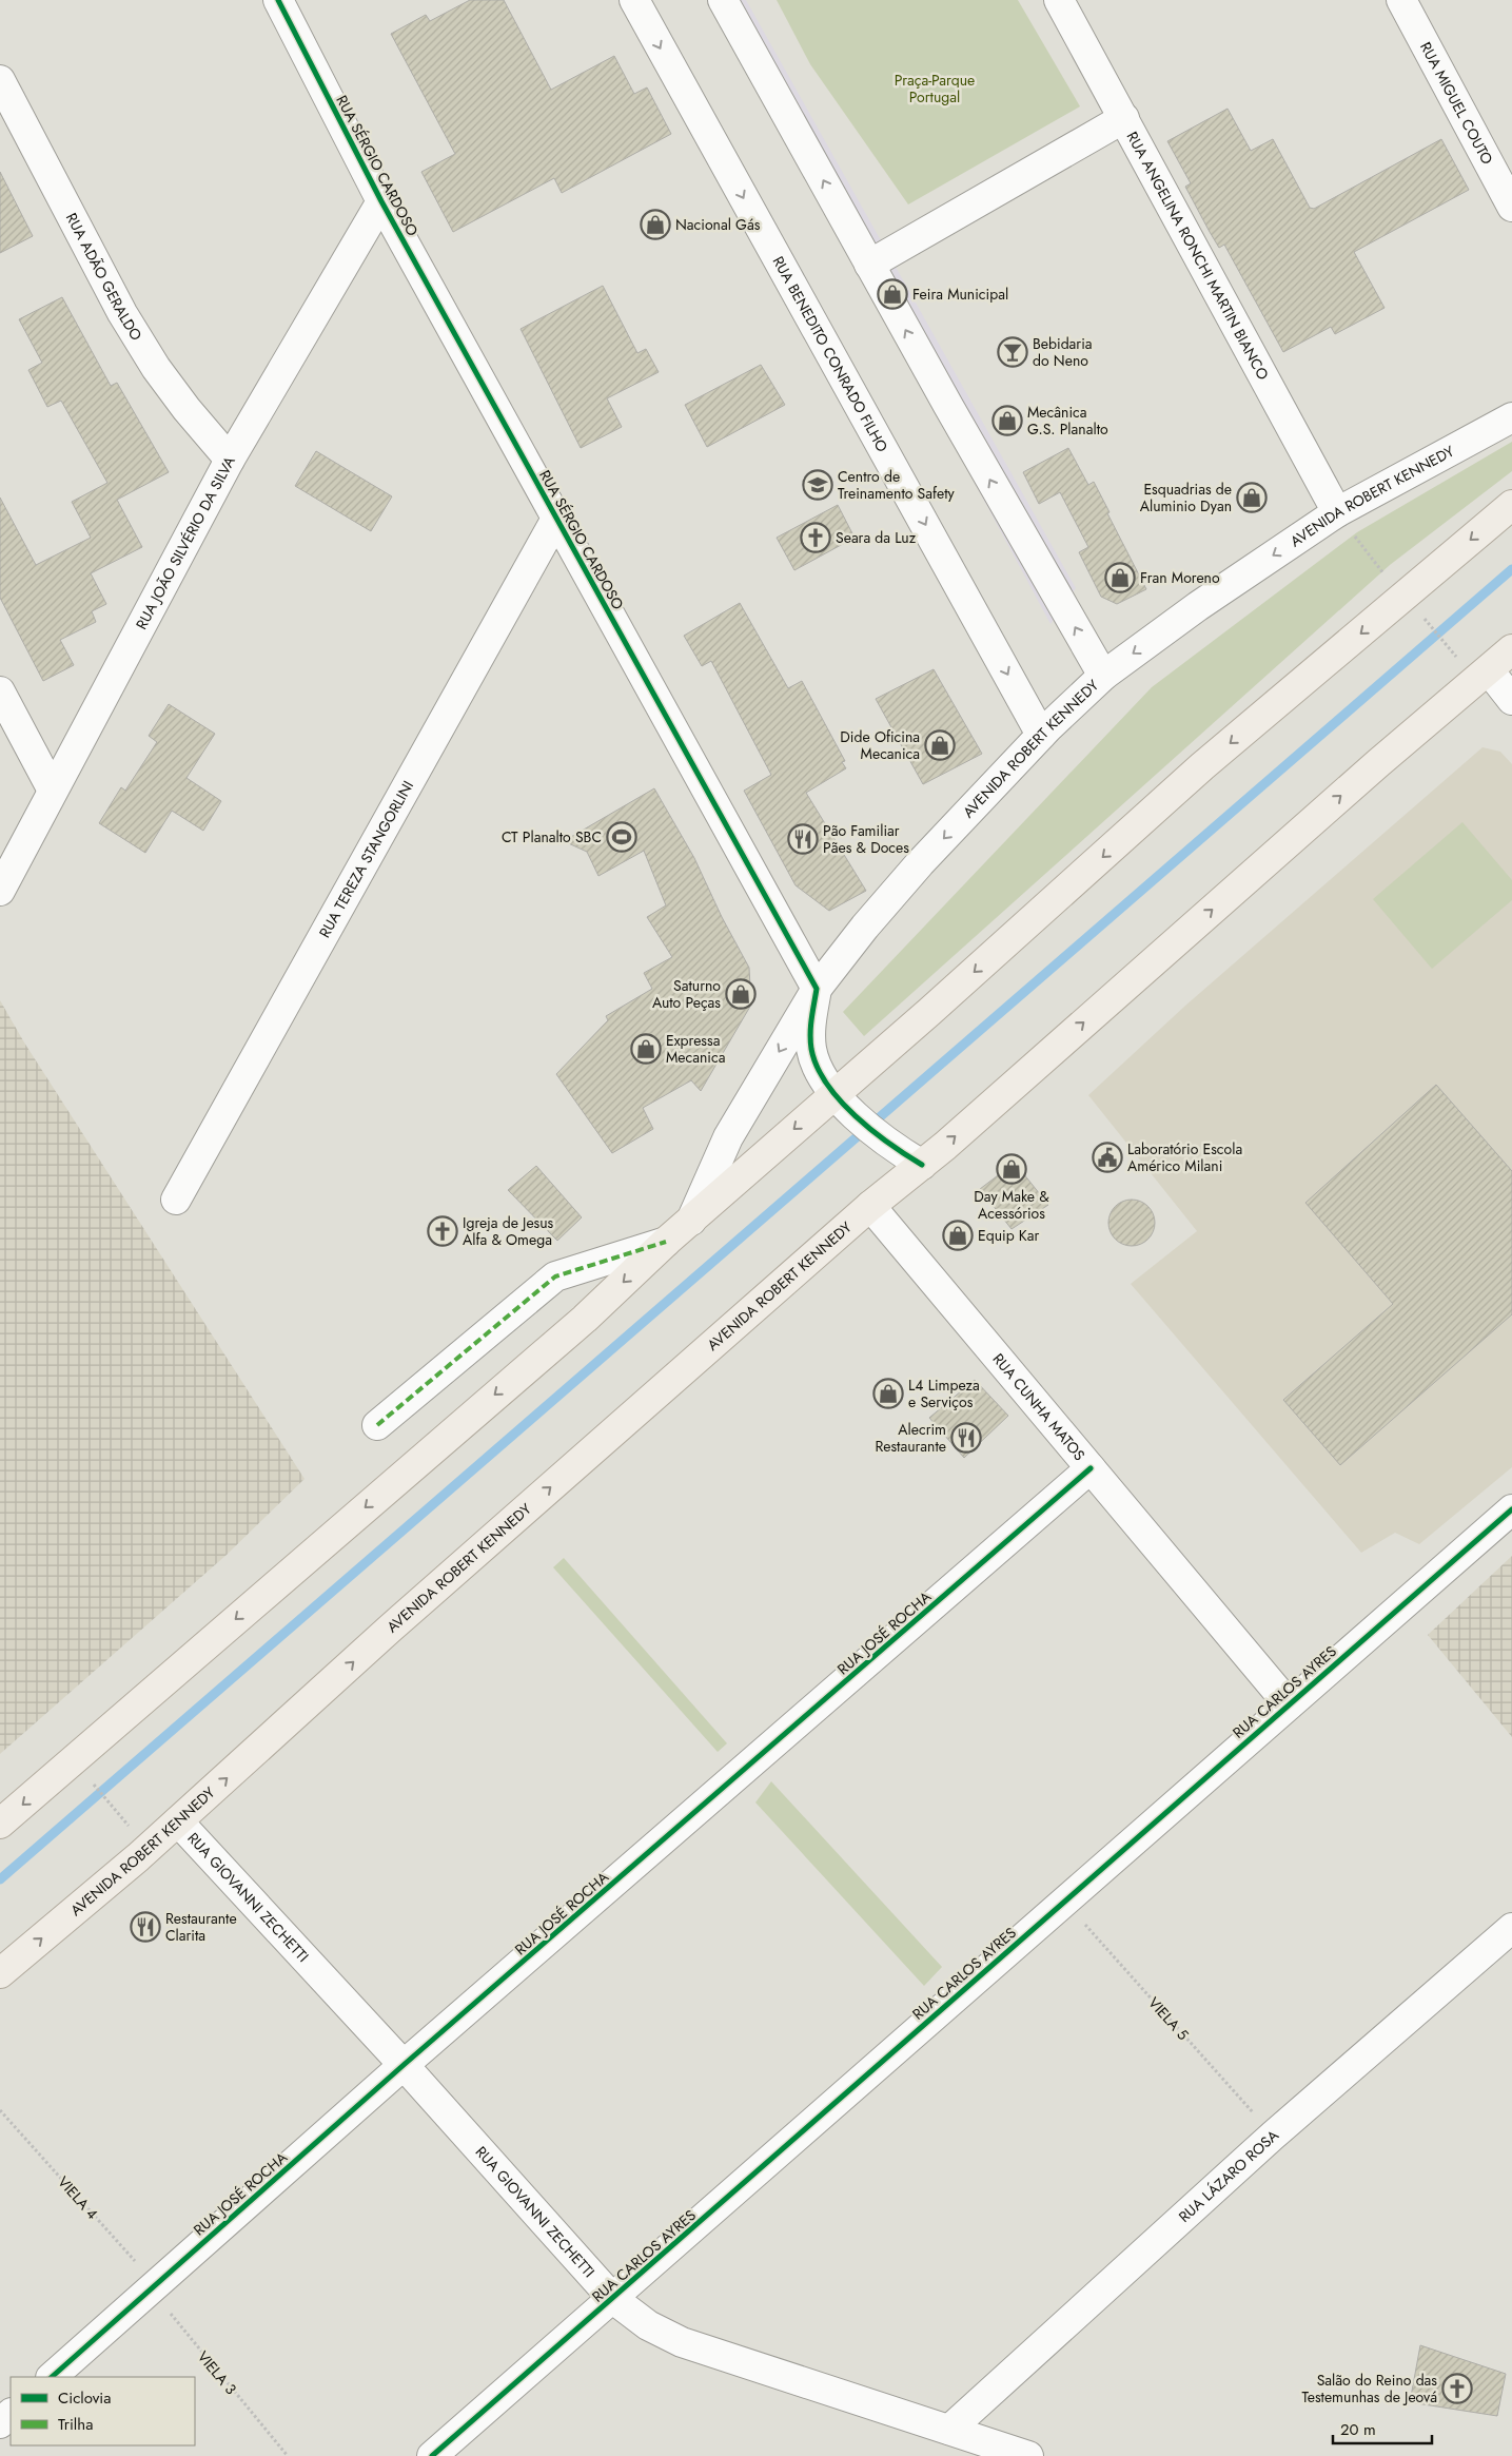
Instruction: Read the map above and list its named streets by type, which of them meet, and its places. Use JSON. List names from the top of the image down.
{
  "streets": {
    "main road": ["AVENIDA ROBERT KENNEDY"],
    "street": [
      "RUA MIGUEL COUTO",
      "RUA SÉRGIO CARDOSO",
      "RUA ANGELINA RONCHI MARTIN BIANCO",
      "RUA ADÃO GERALDO",
      "RUA BENEDITO CONRADO FILHO",
      "RUA JOÃO SILVÉRIO DA SILVA",
      "RUA TEREZA STANGORLINI",
      "RUA CUNHA MATOS",
      "RUA JOSÉ ROCHA",
      "RUA CARLOS AYRES",
      "RUA GIOVANNI ZECHETTI",
      "RUA LÁZARO ROSA"
    ],
    "path": ["VIELA 5", "VIELA 4", "VIELA 3"]
  },
  "crossings": [
    ["RUA SÉRGIO CARDOSO", "AVENIDA ROBERT KENNEDY"],
    ["RUA SÉRGIO CARDOSO", "RUA JOÃO SILVÉRIO DA SILVA"],
    ["RUA SÉRGIO CARDOSO", "RUA TEREZA STANGORLINI"],
    ["RUA ANGELINA RONCHI MARTIN BIANCO", "AVENIDA ROBERT KENNEDY"],
    ["RUA ADÃO GERALDO", "RUA JOÃO SILVÉRIO DA SILVA"],
    ["RUA BENEDITO CONRADO FILHO", "AVENIDA ROBERT KENNEDY"],
    ["AVENIDA ROBERT KENNEDY", "RUA CUNHA MATOS"],
    ["AVENIDA ROBERT KENNEDY", "RUA GIOVANNI ZECHETTI"],
    ["RUA CUNHA MATOS", "RUA JOSÉ ROCHA"],
    ["RUA CUNHA MATOS", "RUA CARLOS AYRES"],
    ["RUA JOSÉ ROCHA", "RUA GIOVANNI ZECHETTI"],
    ["RUA JOSÉ ROCHA", "VIELA 4"],
    ["RUA JOSÉ ROCHA", "VIELA 3"],
    ["RUA CARLOS AYRES", "RUA GIOVANNI ZECHETTI"],
    ["RUA CARLOS AYRES", "VIELA 5"],
    ["RUA GIOVANNI ZECHETTI", "RUA LÁZARO ROSA"],
    ["VIELA 5", "RUA LÁZARO ROSA"],
    ["VIELA 4", "VIELA 3"]
  ],
  "parks": ["Praça-Parque Portugal"],
  "places": {
    "shop": [
      "Nacional Gás",
      "Feira Municipal",
      "Mecânica G.S. Planalto",
      "Esquadrias de Aluminio Dyan",
      "Fran Moreno",
      "Dide Oficina Mecanica",
      "Saturno Auto Peças",
      "Expressa Mecanica",
      "Day Make & Acessórios",
      "Equip Kar",
      "L4 Limpeza e Serviços"
    ],
    "bar": ["Bebidaria do Neno"],
    "school or university": ["Centro de Treinamento Safety"],
    "church": ["Seara da Luz", "Igreja de Jesus Alfa & Omega", "Salão do Reino das Testemunhas de Jeová"],
    "sports": ["CT Planalto SBC"],
    "restaurant": ["Pão Familiar Pães & Doces", "Alecrim Restaurante", "Restaurante Clarita"],
    "public building": ["Laboratório Escola Américo Milani"]
  },
  "legend": ["Ciclovia", "Trilha"],
  "scale_bar": "20 m"
}
